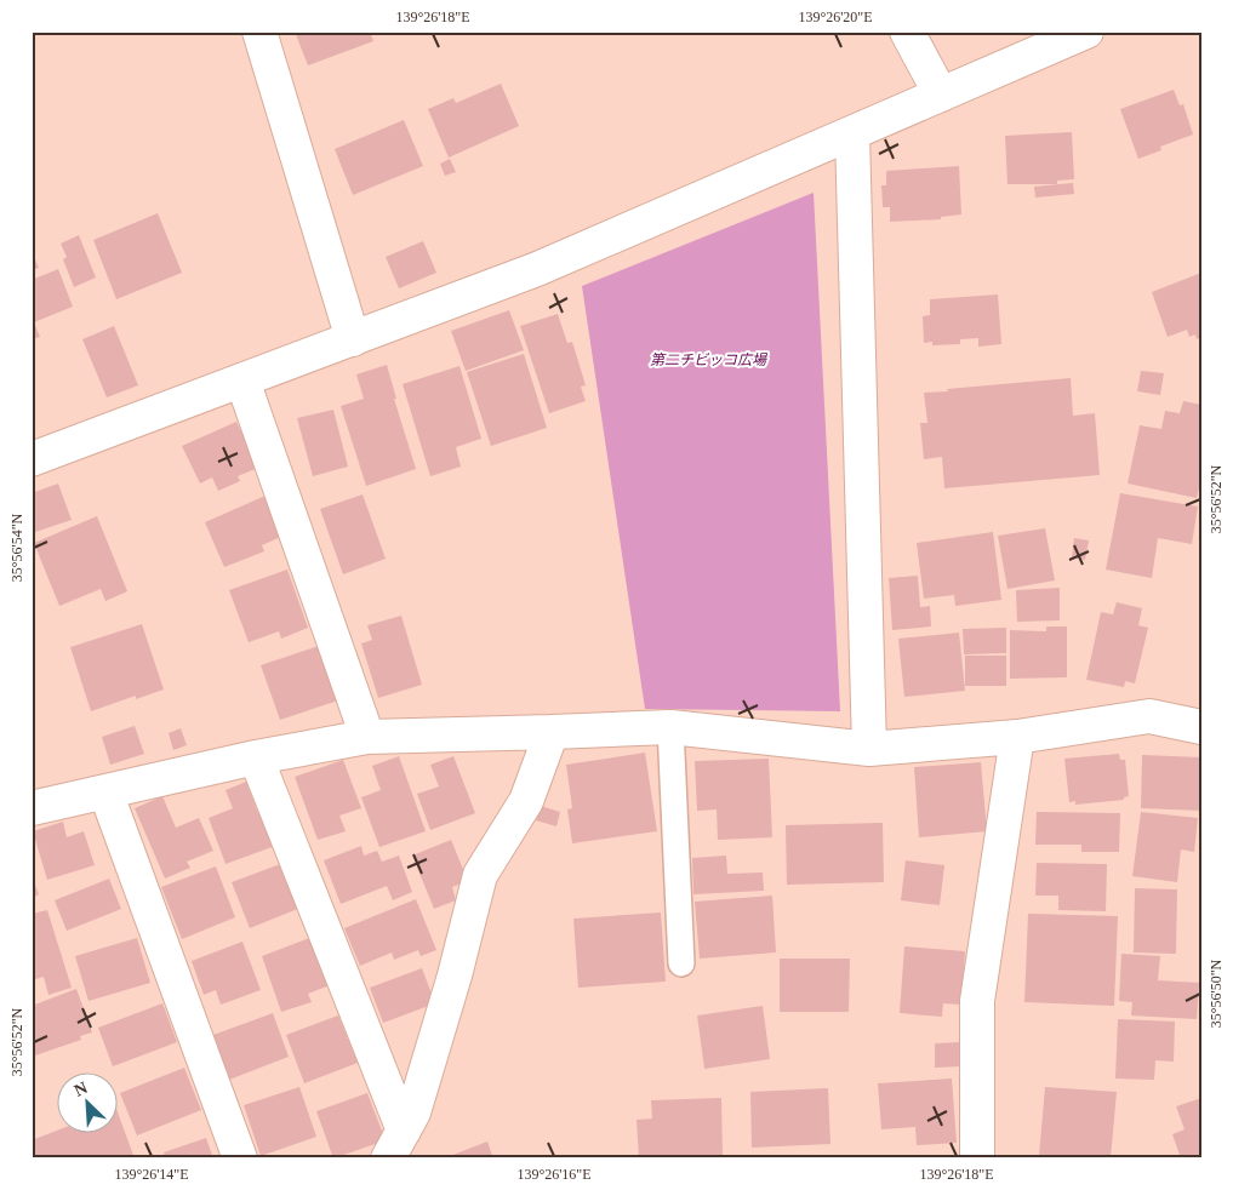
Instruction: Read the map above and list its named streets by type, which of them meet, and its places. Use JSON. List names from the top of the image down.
{
  "parks": ["第二チビッコ広場"],
  "north": "top left",
  "coordinates": [
    "139°26'18\"E",
    "139°26'20\"E",
    "35°56'52\"N",
    "35°56'54\"N",
    "35°56'50\"N",
    "139°26'14\"E",
    "139°26'16\"E"
  ]
}
